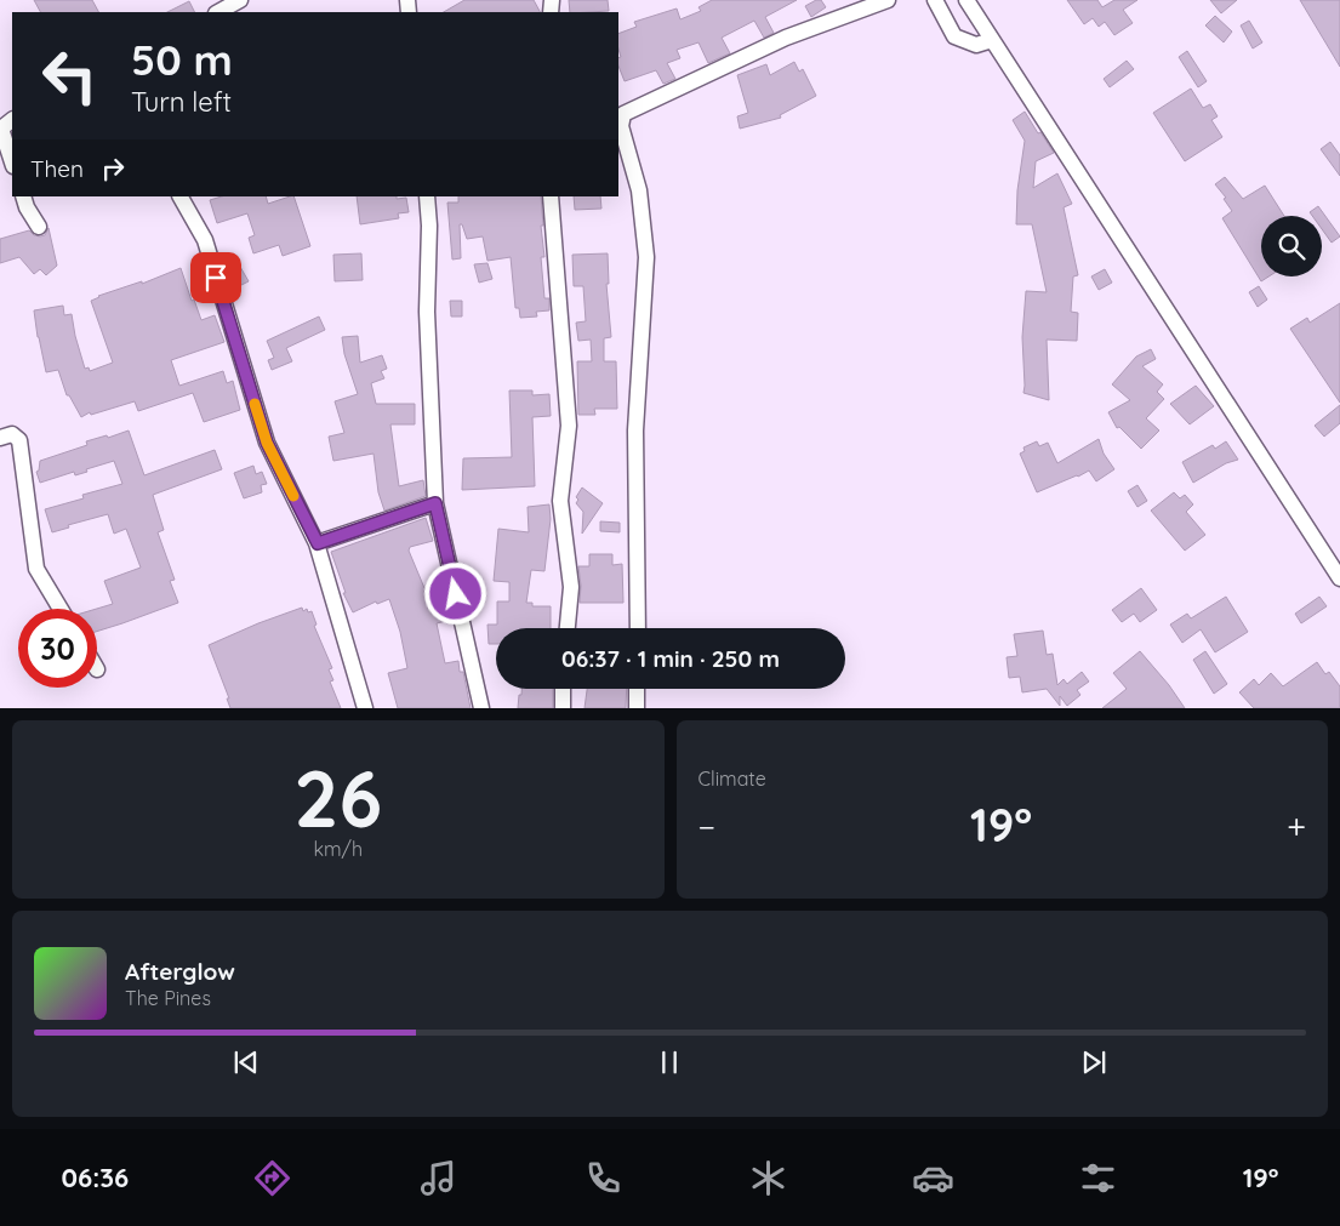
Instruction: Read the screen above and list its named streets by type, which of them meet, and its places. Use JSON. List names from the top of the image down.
{
  "page": {
    "turn": ["50 m", "Turn left"],
    "then": "Then",
    "limit": "30",
    "trip": "06:37 · 1 min · 250 m",
    "tile": [
      ["26", "km/h"],
      "Climate"
    ],
    "heat": ["−", "19°", "+"],
    "song": ["Afterglow", "The Pines"],
    "tabs": ["06:36", "19°"]
  }
}
